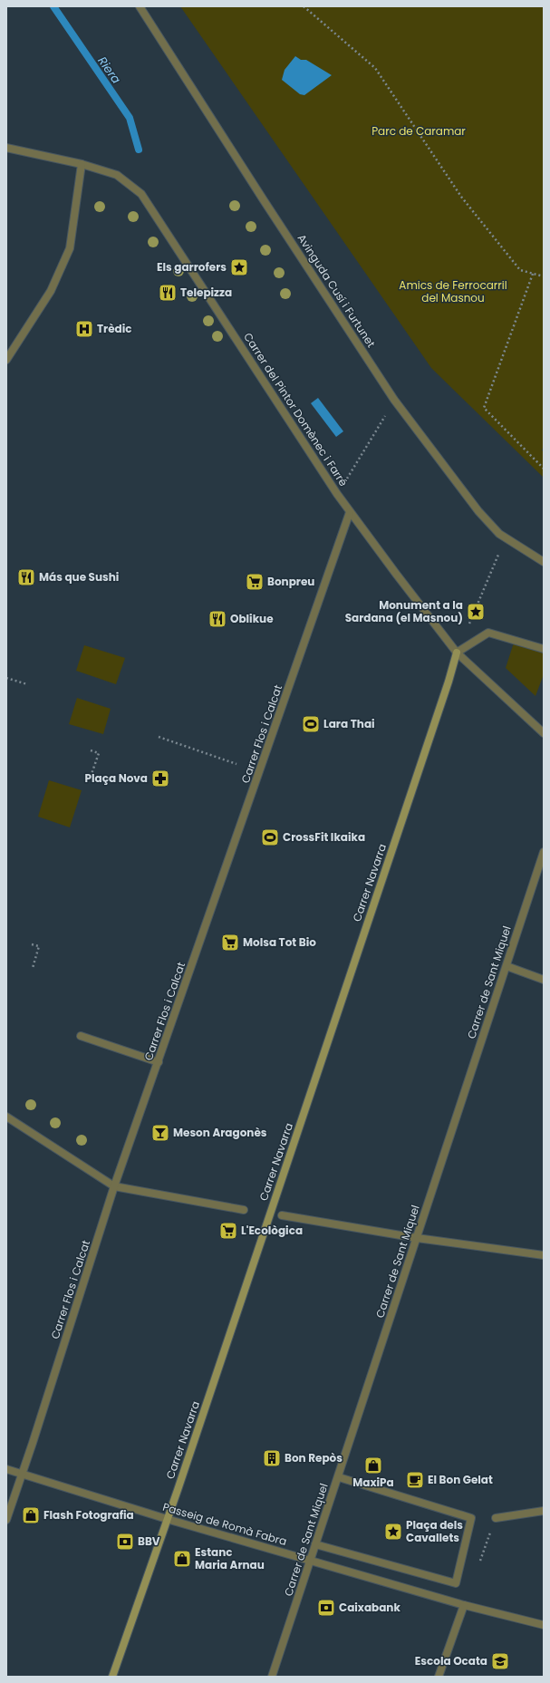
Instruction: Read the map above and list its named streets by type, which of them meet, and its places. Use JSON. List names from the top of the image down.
{
  "streets": {
    "street": [
      "Avinguda Cusí i Furtunet",
      "Carrer del Pintor Domènec i Farré",
      "Carrer Flos i Calcat",
      "Carrer Navarra",
      "Carrer de Sant Miquel",
      "Passeig de Romà Fabra"
    ]
  },
  "crossings": [
    ["Carrer del Pintor Domènec i Farré", "Carrer Flos i Calcat"],
    ["Carrer del Pintor Domènec i Farré", "Carrer Navarra"],
    ["Carrer Flos i Calcat", "Passeig de Romà Fabra"],
    ["Carrer Navarra", "Passeig de Romà Fabra"],
    ["Carrer de Sant Miquel", "Passeig de Romà Fabra"]
  ],
  "water": ["Riera"],
  "parks": ["Parc de Caramar", "Amics de Ferrocarril del Masnou"],
  "places": {
    "place": ["Els garrofers", "Monument a la Sardana (el Masnou)", "Plaça dels Cavallets"],
    "restaurant": ["Telepizza", "Más que Sushi", "Oblikue"],
    "hospital": ["Trèdic"],
    "supermarket": ["Bonpreu", "Molsa Tot Bio", "L'Ecològica"],
    "sports": ["Lara Thai", "CrossFit Ikaika"],
    "pharmacy": ["Plaça Nova"],
    "bar": ["Meson Aragonès"],
    "building": ["Bon Repòs"],
    "shop": ["MaxiPa", "Flash Fotografia", "Estanc Maria Arnau"],
    "cafe": ["El Bon Gelat"],
    "bank": ["BBV", "Caixabank"],
    "school or university": ["Escola Ocata"]
  }
}
